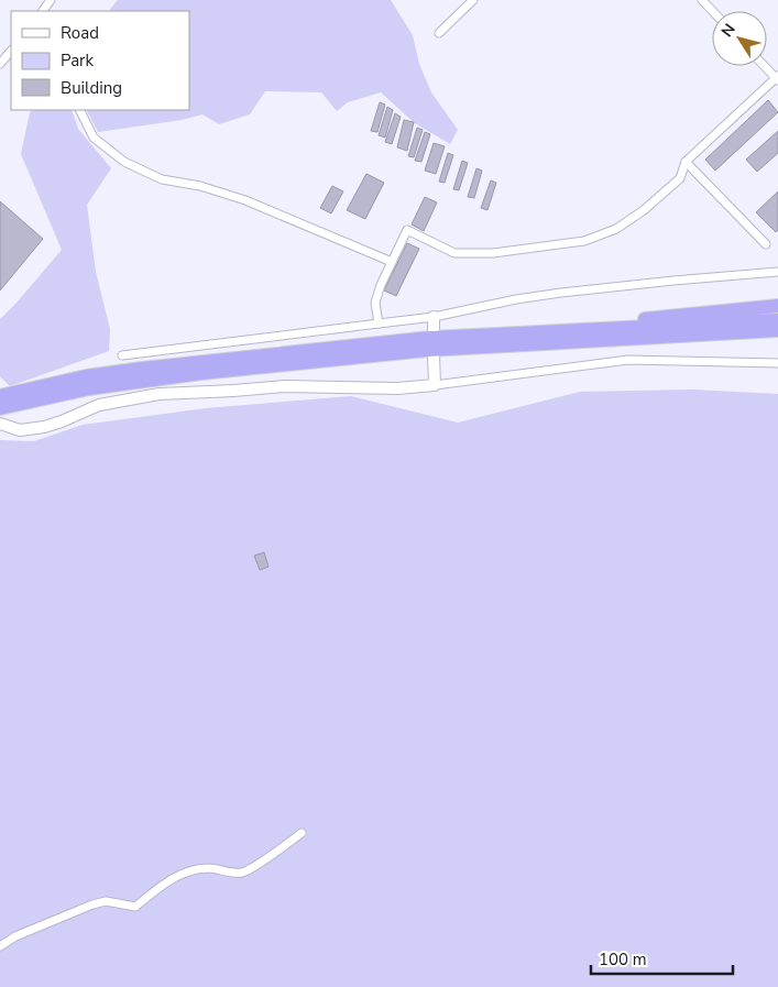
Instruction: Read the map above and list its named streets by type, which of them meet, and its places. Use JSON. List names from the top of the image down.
{
  "legend": ["Road", "Park", "Building"],
  "scale_bar": "100 m",
  "north": "top left"
}
